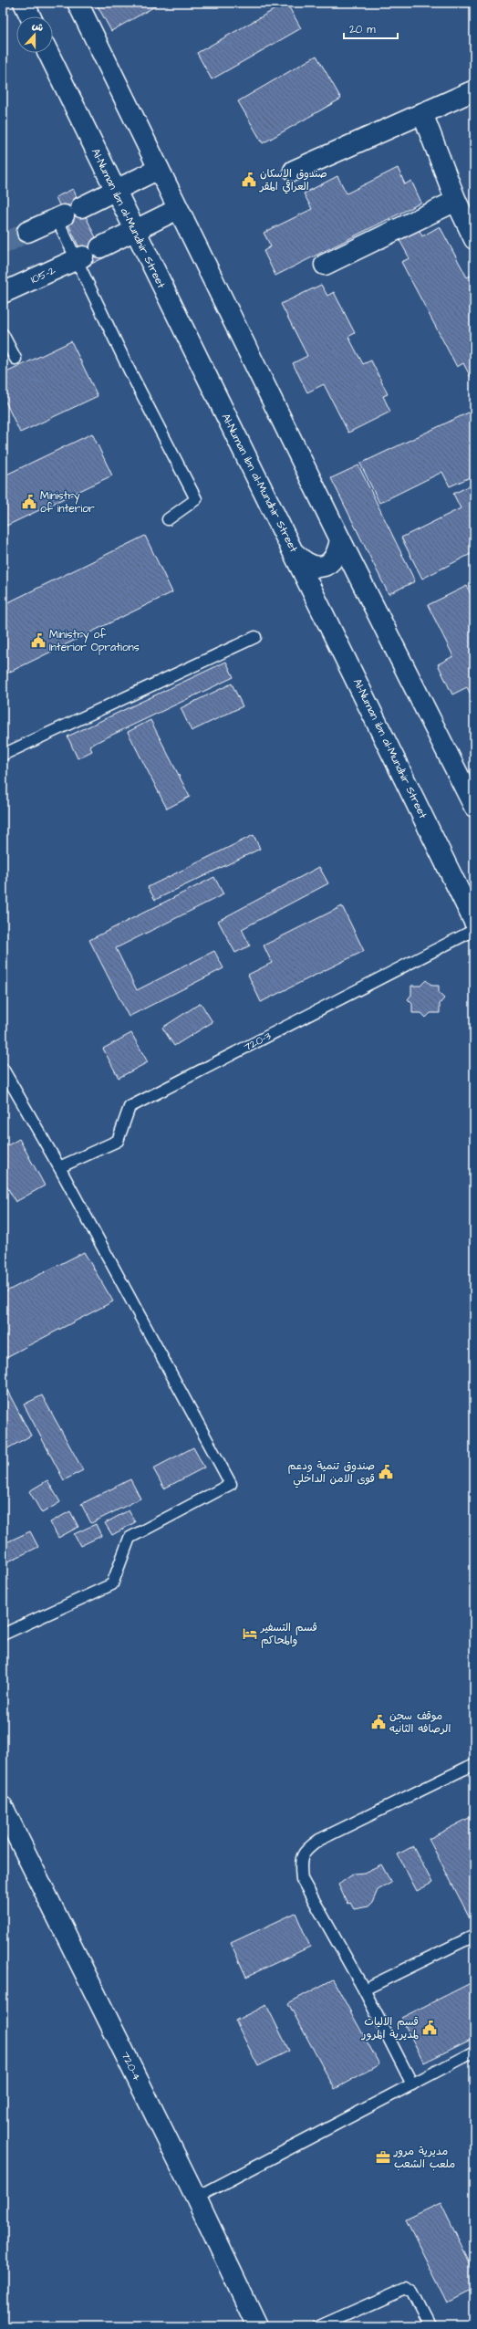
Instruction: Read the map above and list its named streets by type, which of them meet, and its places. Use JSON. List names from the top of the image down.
{
  "streets": {
    "street": ["Al-Numan ibn al-Mundhir Street", "105-2", "720-4"],
    "lane": ["720-3"]
  },
  "crossings": [
    ["Al-Numan ibn al-Mundhir Street", "105-2"]
  ],
  "places": {
    "public building": [
      "صندوق الاسكان العراقي المقر",
      "Ministry of interior",
      "Ministry of Interior Oprations",
      "صندوق تنمية ودعم قوى الامن الداخلي",
      "موقف سجن الرصافه الثانيه",
      "قسم الاليات لمديرية المرور"
    ],
    "hotel": ["قسم التسفير والمحاكم"],
    "office": ["مديرية مرور ملعب الشعب"]
  },
  "scale_bar": "20 m",
  "north": "top"
}
